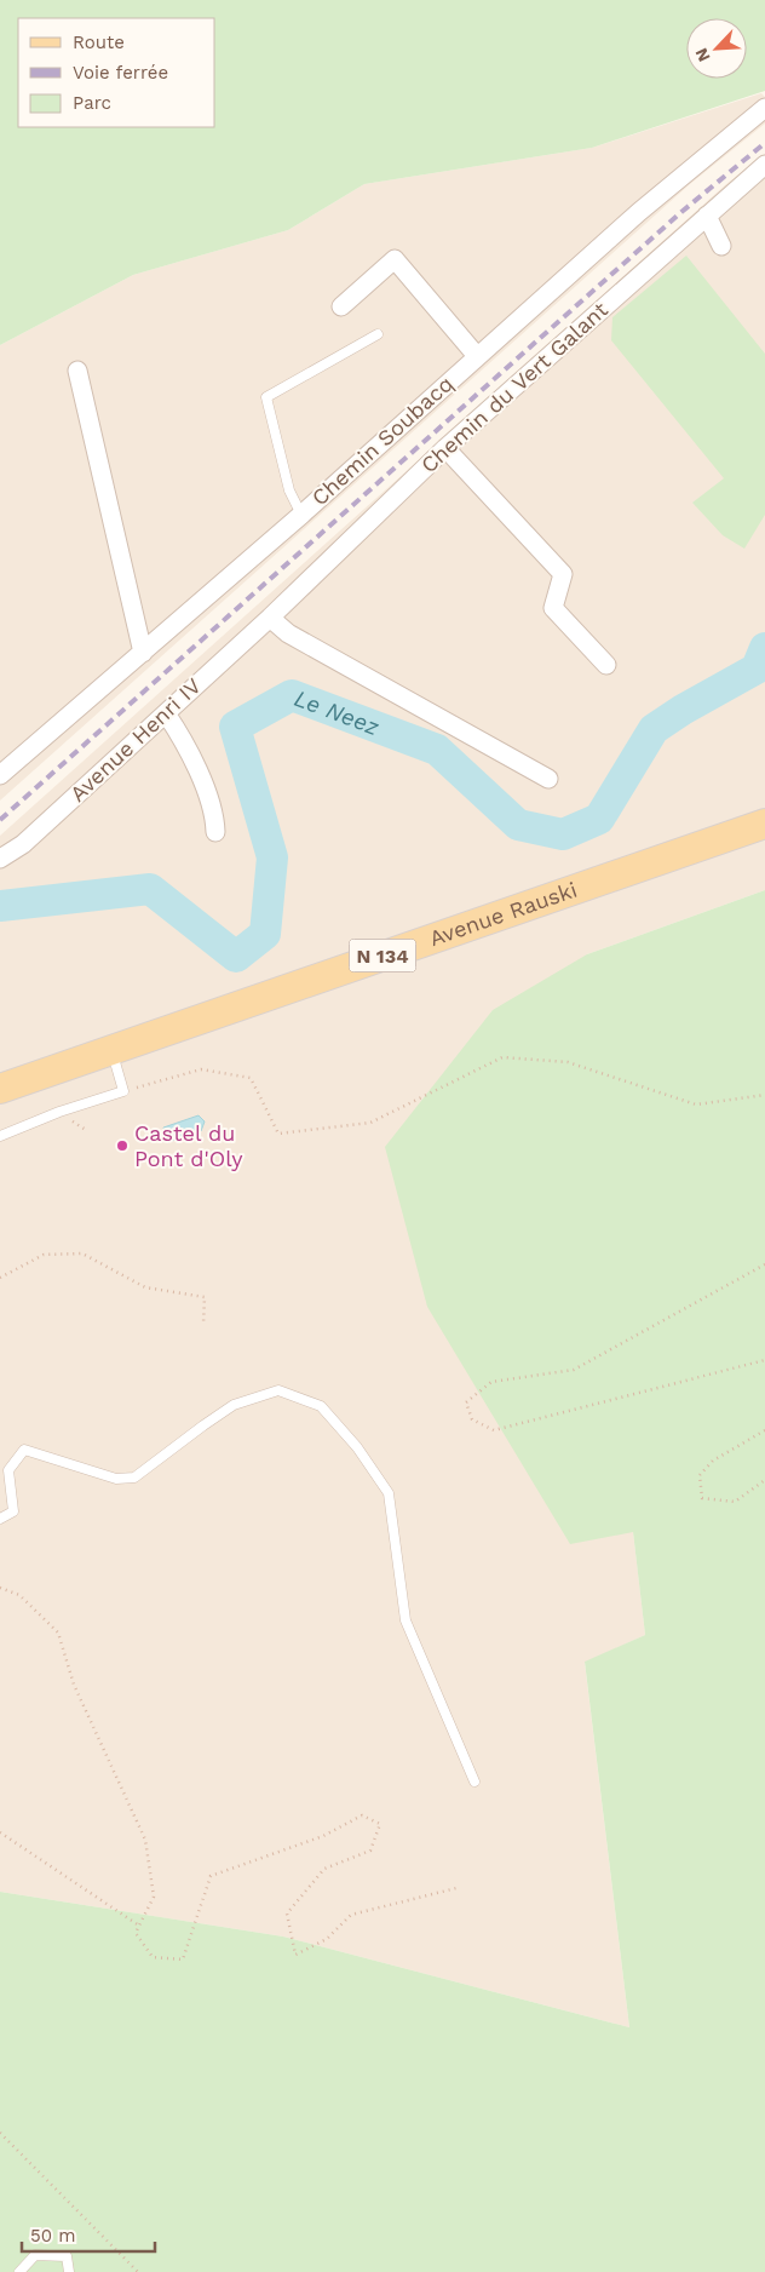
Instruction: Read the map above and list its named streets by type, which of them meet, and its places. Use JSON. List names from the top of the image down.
{
  "streets": {
    "main road": ["Avenue Rauski", "N 134"],
    "street": ["Chemin du Vert Galant", "Chemin Soubacq", "Avenue Henri IV"]
  },
  "crossings": [
    ["Chemin du Vert Galant", "Avenue Henri IV"]
  ],
  "water": ["Le Neez"],
  "places": ["Castel du Pont d'Oly"],
  "legend": ["Route", "Voie ferrée", "Parc"],
  "scale_bar": "50 m",
  "north": "bottom left"
}
